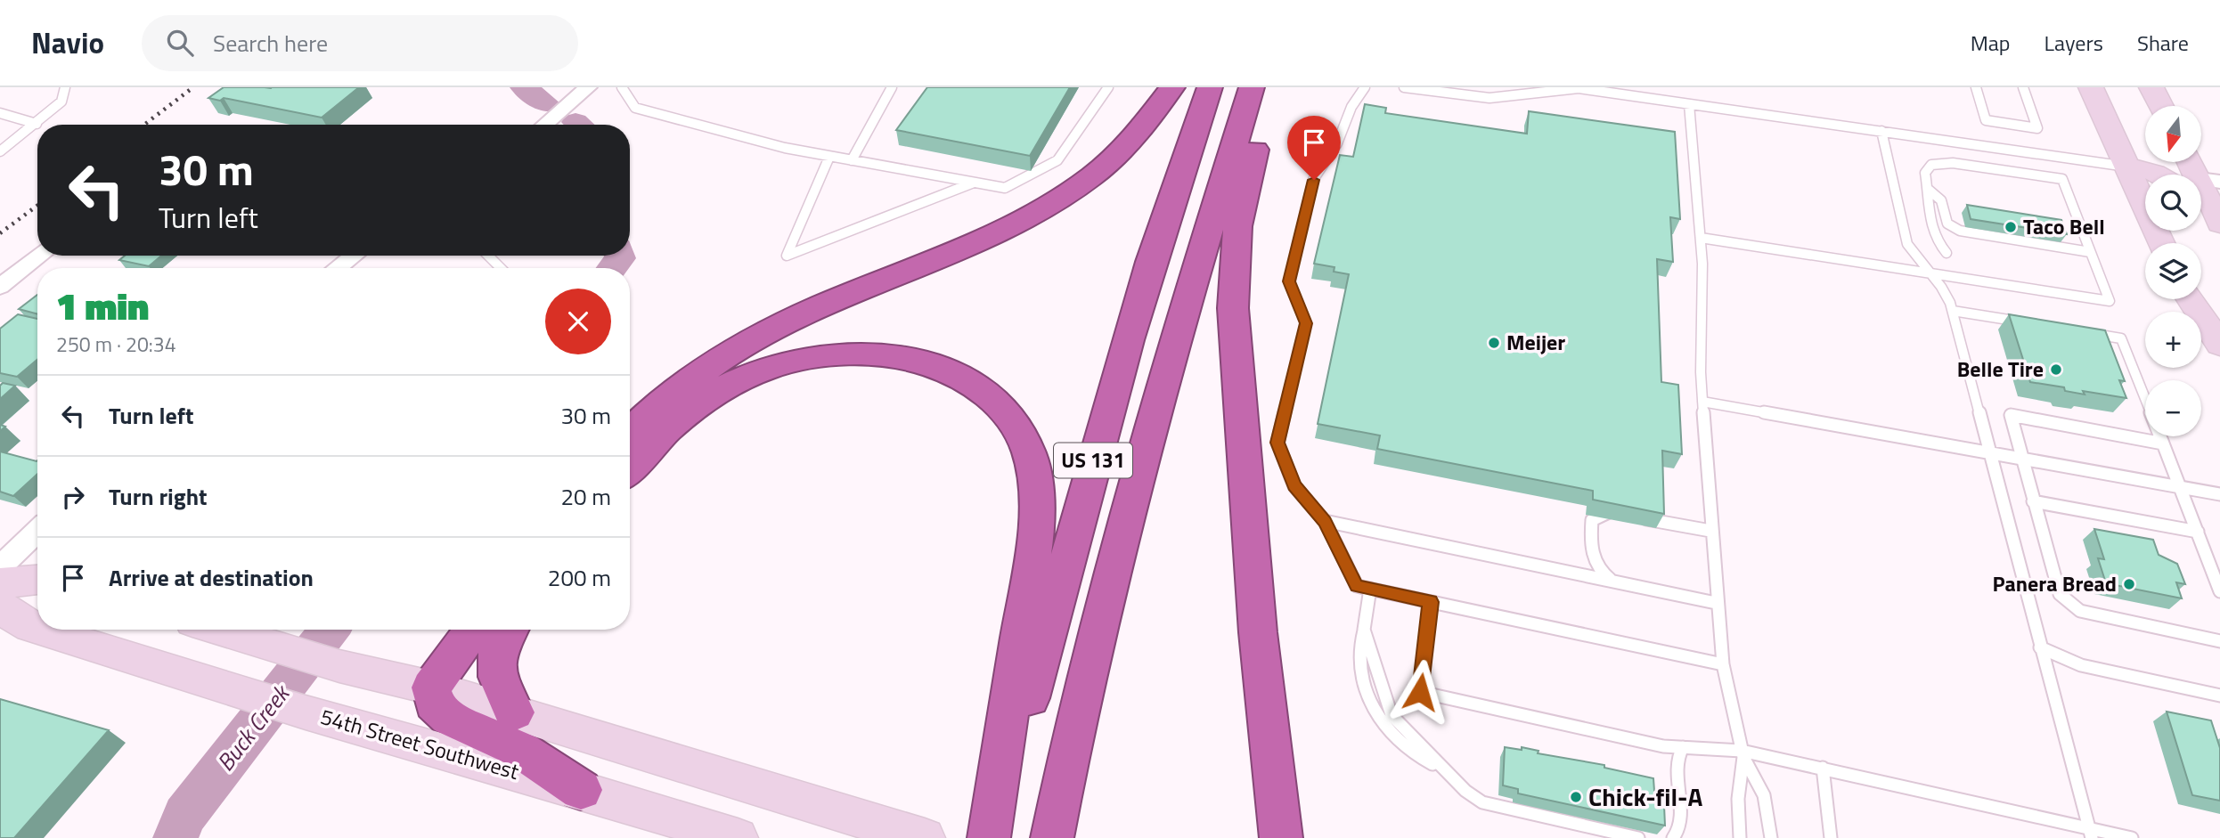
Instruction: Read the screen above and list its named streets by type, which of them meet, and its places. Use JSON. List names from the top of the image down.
{
  "streets": {
    "highway": ["US 131"],
    "main road": ["54th Street Southwest"]
  },
  "water": ["Buck Creek"],
  "places": [
    "Taco Bell",
    "Meijer",
    "Belle Tire",
    "Panera Bread",
    "Chick-fil-A"
  ],
  "north": "bottom",
  "page": {
    "header": "Navio",
    "search": "Search here",
    "nav": ["Map", "Layers", "Share"],
    "map_buttons": ["+", "−"],
    "turn": ["30 m", "Turn left"],
    "heading": ["1 min", "250 m · 20:34"],
    "list": [
      {
        "name": "Turn left",
        "value": "30 m"
      },
      {
        "name": "Turn right",
        "value": "20 m"
      },
      {
        "name": "Arrive at destination",
        "value": "200 m"
      }
    ]
  }
}
